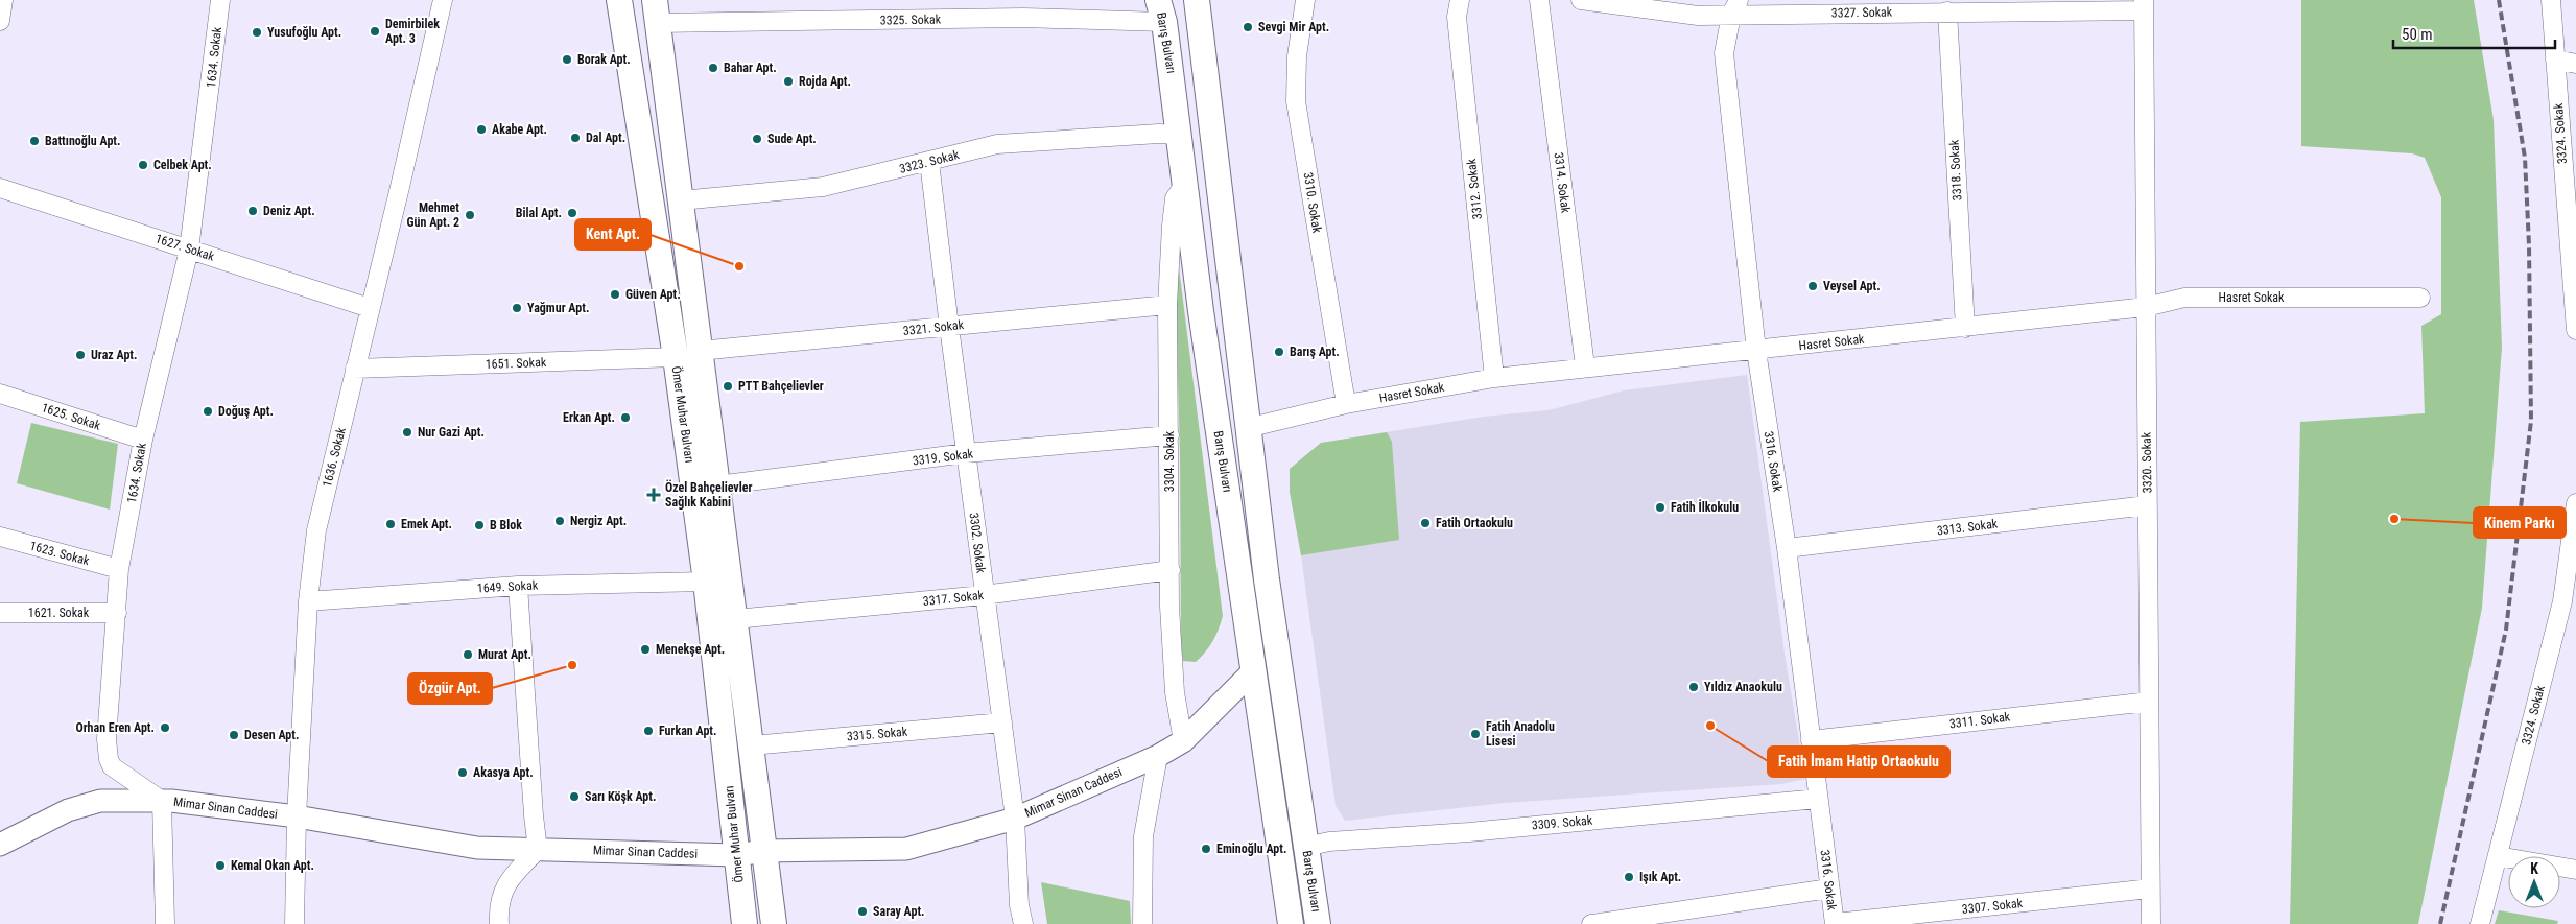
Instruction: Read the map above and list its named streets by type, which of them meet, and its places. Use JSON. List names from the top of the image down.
{
  "streets": {
    "main road": ["Barış Bulvarı", "Ömer Muhar Bulvarı"],
    "street": [
      "3327. Sokak",
      "3325. Sokak",
      "1634. Sokak",
      "3324. Sokak",
      "3323. Sokak",
      "3318. Sokak",
      "3314. Sokak",
      "3312. Sokak",
      "3310. Sokak",
      "1627. Sokak",
      "Hasret Sokak",
      "3321. Sokak",
      "1651. Sokak",
      "1625. Sokak",
      "1636. Sokak",
      "3319. Sokak",
      "3304. Sokak",
      "3316. Sokak",
      "3320. Sokak",
      "3313. Sokak",
      "3302. Sokak",
      "1623. Sokak",
      "1649. Sokak",
      "3317. Sokak",
      "1621. Sokak",
      "3311. Sokak",
      "3315. Sokak",
      "Mimar Sinan Caddesi",
      "3309. Sokak",
      "3307. Sokak"
    ]
  },
  "crossings": [
    ["3327. Sokak", "3318. Sokak"],
    ["3327. Sokak", "3316. Sokak"],
    ["3327. Sokak", "3320. Sokak"],
    ["3325. Sokak", "Barış Bulvarı"],
    ["3325. Sokak", "Ömer Muhar Bulvarı"],
    ["Barış Bulvarı", "3323. Sokak"],
    ["Barış Bulvarı", "Hasret Sokak"],
    ["Barış Bulvarı", "3304. Sokak"],
    ["Barış Bulvarı", "Mimar Sinan Caddesi"],
    ["Barış Bulvarı", "3309. Sokak"],
    ["1634. Sokak", "1627. Sokak"],
    ["1634. Sokak", "1625. Sokak"],
    ["1634. Sokak", "1623. Sokak"],
    ["1634. Sokak", "1621. Sokak"],
    ["1634. Sokak", "Mimar Sinan Caddesi"],
    ["3323. Sokak", "Ömer Muhar Bulvarı"],
    ["3323. Sokak", "3302. Sokak"],
    ["3318. Sokak", "Hasret Sokak"],
    ["3314. Sokak", "Hasret Sokak"],
    ["3312. Sokak", "Hasret Sokak"],
    ["3310. Sokak", "Hasret Sokak"],
    ["1627. Sokak", "1636. Sokak"],
    ["Hasret Sokak", "3316. Sokak"],
    ["Hasret Sokak", "3320. Sokak"],
    ["3321. Sokak", "Ömer Muhar Bulvarı"],
    ["3321. Sokak", "3304. Sokak"],
    ["3321. Sokak", "3302. Sokak"],
    ["1651. Sokak", "Ömer Muhar Bulvarı"],
    ["1651. Sokak", "1636. Sokak"],
    ["Ömer Muhar Bulvarı", "3319. Sokak"],
    ["Ömer Muhar Bulvarı", "1649. Sokak"],
    ["Ömer Muhar Bulvarı", "3317. Sokak"],
    ["Ömer Muhar Bulvarı", "3315. Sokak"],
    ["Ömer Muhar Bulvarı", "Mimar Sinan Caddesi"],
    ["1636. Sokak", "1649. Sokak"],
    ["1636. Sokak", "Mimar Sinan Caddesi"],
    ["3319. Sokak", "3304. Sokak"],
    ["3319. Sokak", "3302. Sokak"],
    ["3304. Sokak", "3317. Sokak"],
    ["3304. Sokak", "Mimar Sinan Caddesi"],
    ["3316. Sokak", "3313. Sokak"],
    ["3316. Sokak", "3311. Sokak"],
    ["3316. Sokak", "3309. Sokak"],
    ["3316. Sokak", "3307. Sokak"],
    ["3320. Sokak", "3313. Sokak"],
    ["3320. Sokak", "3311. Sokak"],
    ["3320. Sokak", "3307. Sokak"],
    ["3302. Sokak", "3317. Sokak"],
    ["3302. Sokak", "3315. Sokak"],
    ["3302. Sokak", "Mimar Sinan Caddesi"]
  ],
  "places": {
    "other": [
      "Sevgi Mir Apt.",
      "Demirbilek Apt. 3",
      "Yusufoğlu Apt.",
      "Borak Apt.",
      "Bahar Apt.",
      "Rojda Apt.",
      "Akabe Apt.",
      "Dal Apt.",
      "Sude Apt.",
      "Battınoğlu Apt.",
      "Celbek Apt.",
      "Deniz Apt.",
      "Bilal Apt.",
      "Mehmet Gün Apt. 2",
      "Kent Apt.",
      "Veysel Apt.",
      "Güven Apt.",
      "Yağmur Apt.",
      "Barış Apt.",
      "Uraz Apt.",
      "PTT Bahçelievler",
      "Doğuş Apt.",
      "Erkan Apt.",
      "Nur Gazi Apt.",
      "Fatih İlkokulu",
      "Kinem Parkı",
      "Nergiz Apt.",
      "Fatih Ortaokulu",
      "Emek Apt.",
      "B Blok",
      "Menekşe Apt.",
      "Murat Apt.",
      "Özgür Apt.",
      "Yıldız Anaokulu",
      "Fatih İmam Hatip Ortaokulu",
      "Orhan Eren Apt.",
      "Furkan Apt.",
      "Fatih Anadolu Lisesi",
      "Desen Apt.",
      "Akasya Apt.",
      "Sarı Köşk Apt.",
      "Eminoğlu Apt.",
      "Kemal Okan Apt.",
      "Işık Apt.",
      "Saray Apt."
    ],
    "health": ["Özel Bahçelievler Sağlık Kabini"]
  },
  "scale_bar": "50 m",
  "north": "top"
}
